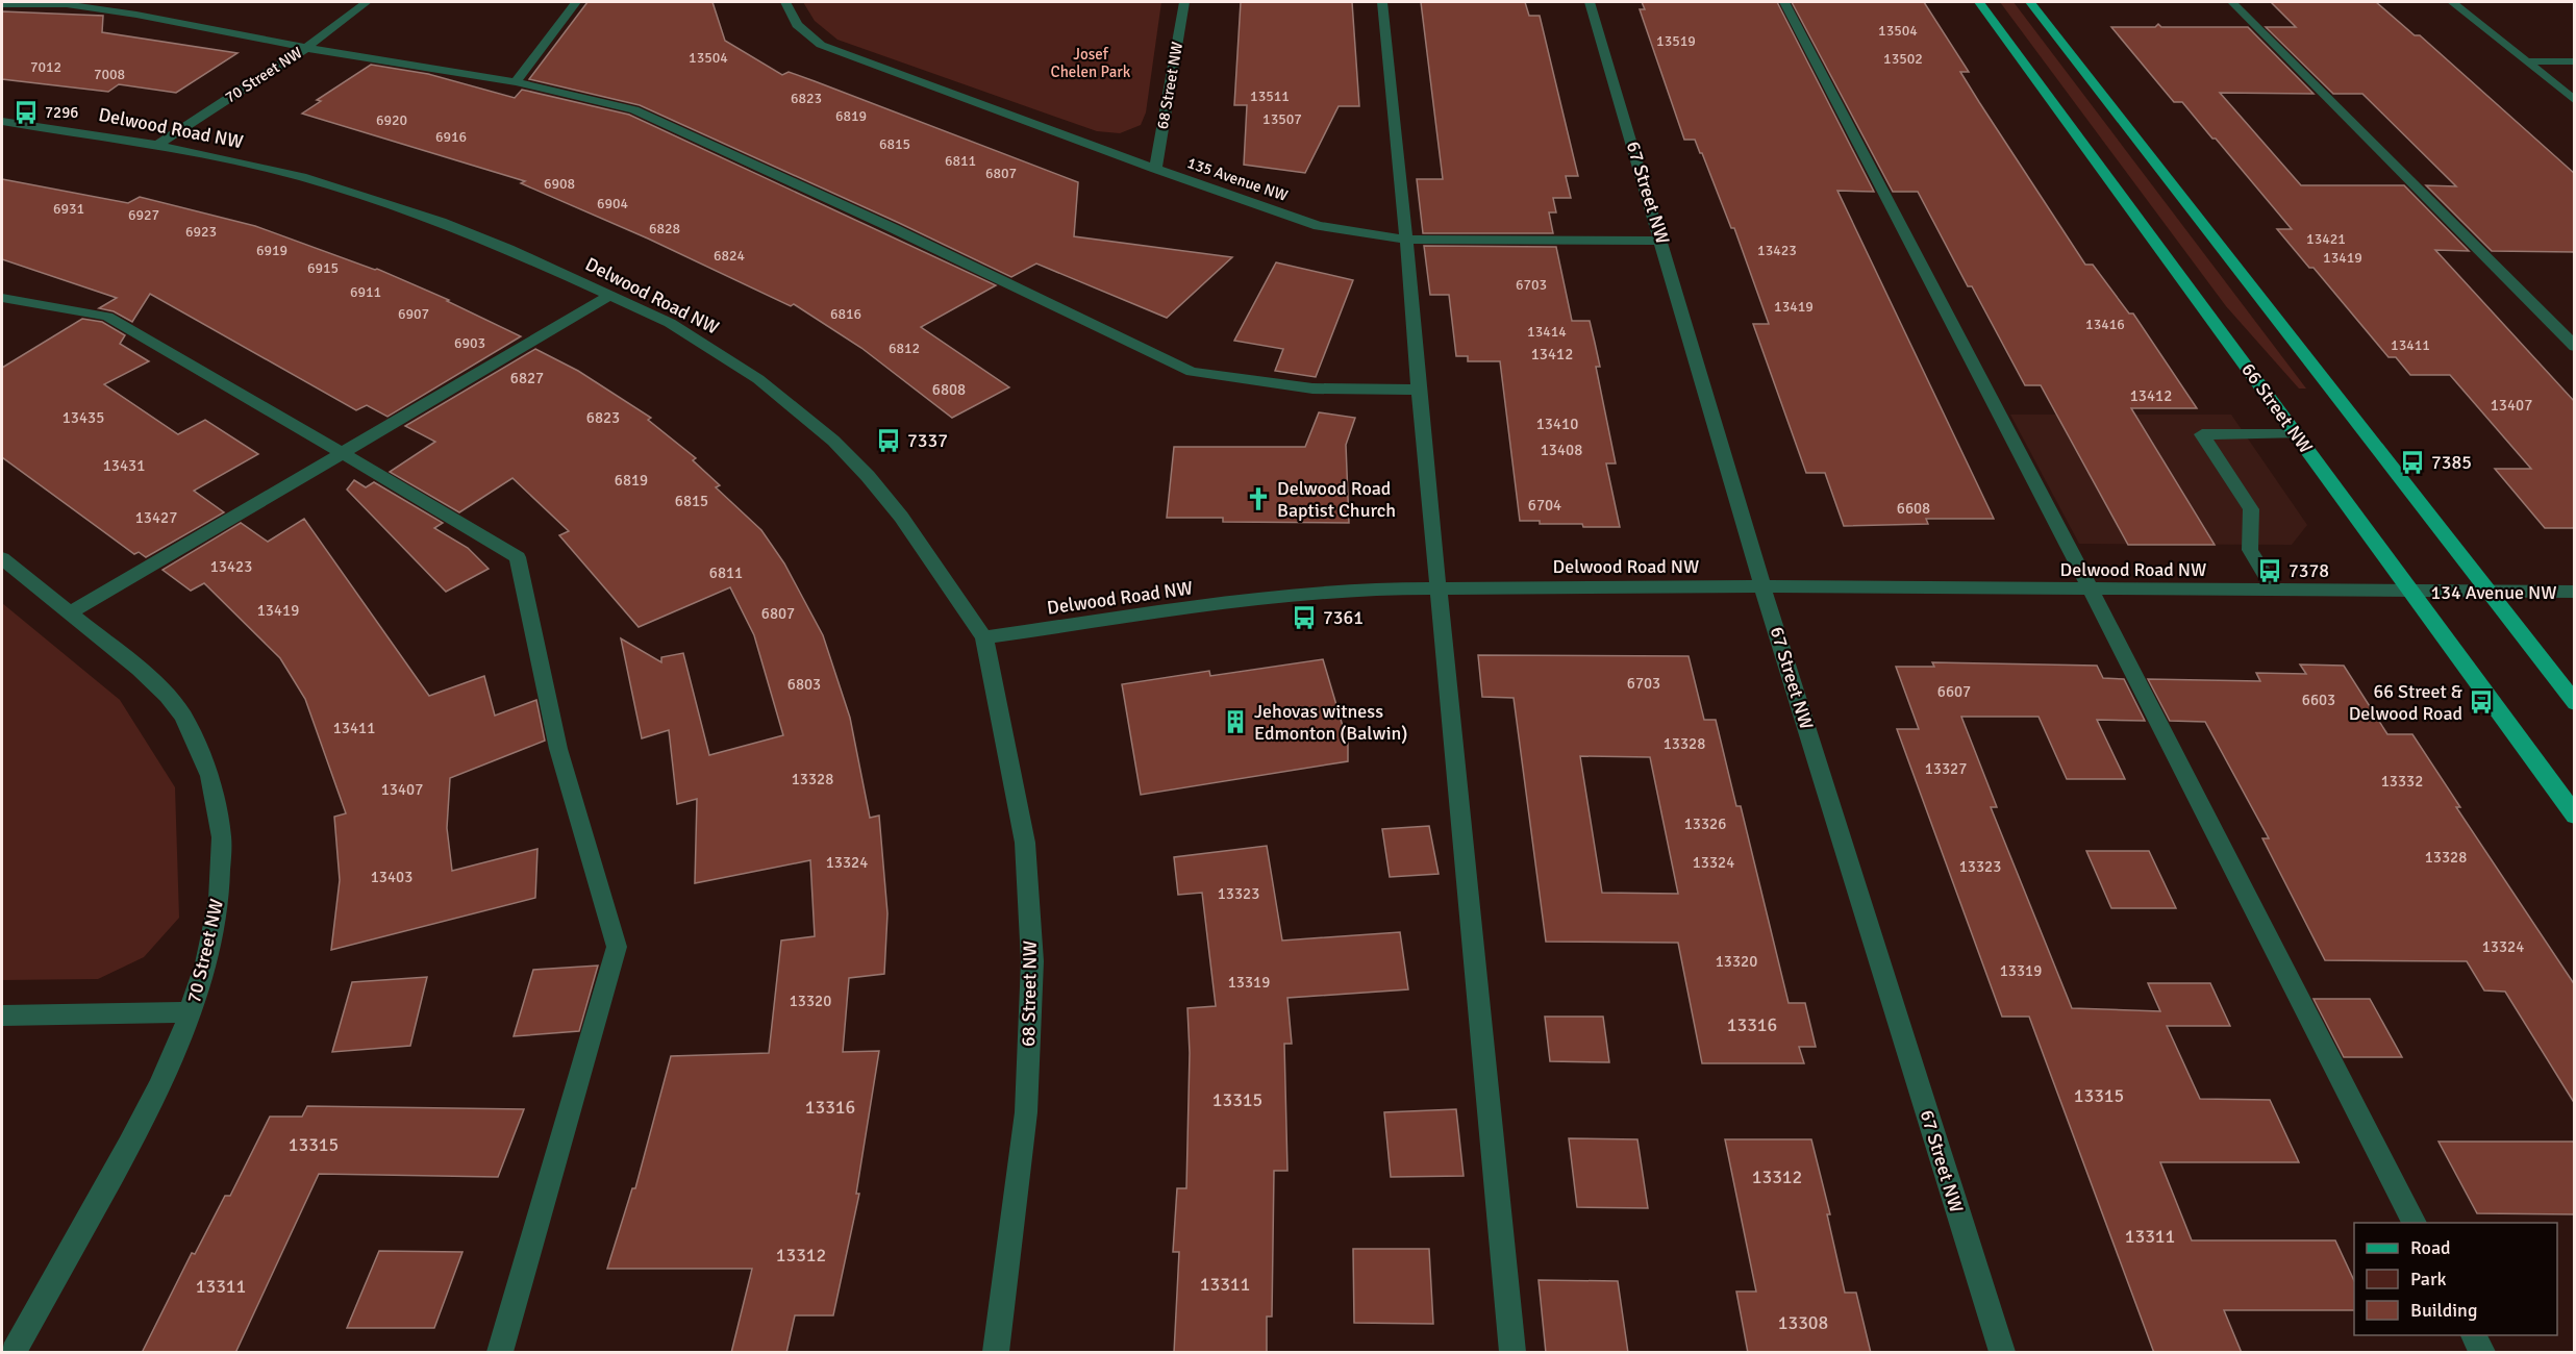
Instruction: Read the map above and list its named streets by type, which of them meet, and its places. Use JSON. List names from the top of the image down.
{
  "streets": {
    "main road": ["66 Street NW"],
    "street": [
      "70 Street NW",
      "68 Street NW",
      "Delwood Road NW",
      "135 Avenue NW",
      "67 Street NW",
      "134 Avenue NW"
    ]
  },
  "crossings": [
    ["70 Street NW", "Delwood Road NW"],
    ["68 Street NW", "Delwood Road NW"],
    ["68 Street NW", "135 Avenue NW"],
    ["Delwood Road NW", "67 Street NW"],
    ["Delwood Road NW", "66 Street NW"],
    ["Delwood Road NW", "134 Avenue NW"],
    ["135 Avenue NW", "67 Street NW"],
    ["66 Street NW", "134 Avenue NW"]
  ],
  "parks": ["Josef Chelen Park"],
  "places": {
    "bus stop": [
      "7296",
      "7337",
      "7385",
      "7378",
      "7361",
      "66 Street & Delwood Road"
    ],
    "church": ["Delwood Road Baptist Church"],
    "building": ["Jehovas witness Edmonton (Balwin)"]
  },
  "house_numbers": [
    "13504",
    "13519",
    "13504",
    "13502",
    "7012",
    "7008",
    "13511",
    "6823",
    "6819",
    "13507",
    "6920",
    "6916",
    "6815",
    "6811",
    "6807",
    "6908",
    "6904",
    "6931",
    "6927",
    "6828",
    "6923",
    "13421",
    "6919",
    "13423",
    "6824",
    "13419",
    "6915",
    "6703",
    "6911",
    "13419",
    "6907",
    "6816",
    "13416",
    "13414",
    "6903",
    "13411",
    "6812",
    "13412",
    "6827",
    "6808",
    "13412",
    "13407",
    "13435",
    "6823",
    "13410",
    "13408",
    "13431",
    "6819",
    "6815",
    "6704",
    "6608",
    "13427",
    "13423",
    "6811",
    "13419",
    "6807",
    "6703",
    "6803",
    "6607",
    "6603",
    "13411",
    "13328",
    "13327",
    "13328",
    "13332",
    "13407",
    "13326",
    "13328",
    "13324",
    "13324",
    "13323",
    "13403",
    "13323",
    "13324",
    "13320",
    "13319",
    "13319",
    "13320",
    "13316",
    "13315",
    "13315",
    "13316",
    "13315",
    "13312",
    "13311",
    "13312",
    "13311",
    "13311",
    "13308"
  ],
  "legend": ["Road", "Park", "Building"]
}
